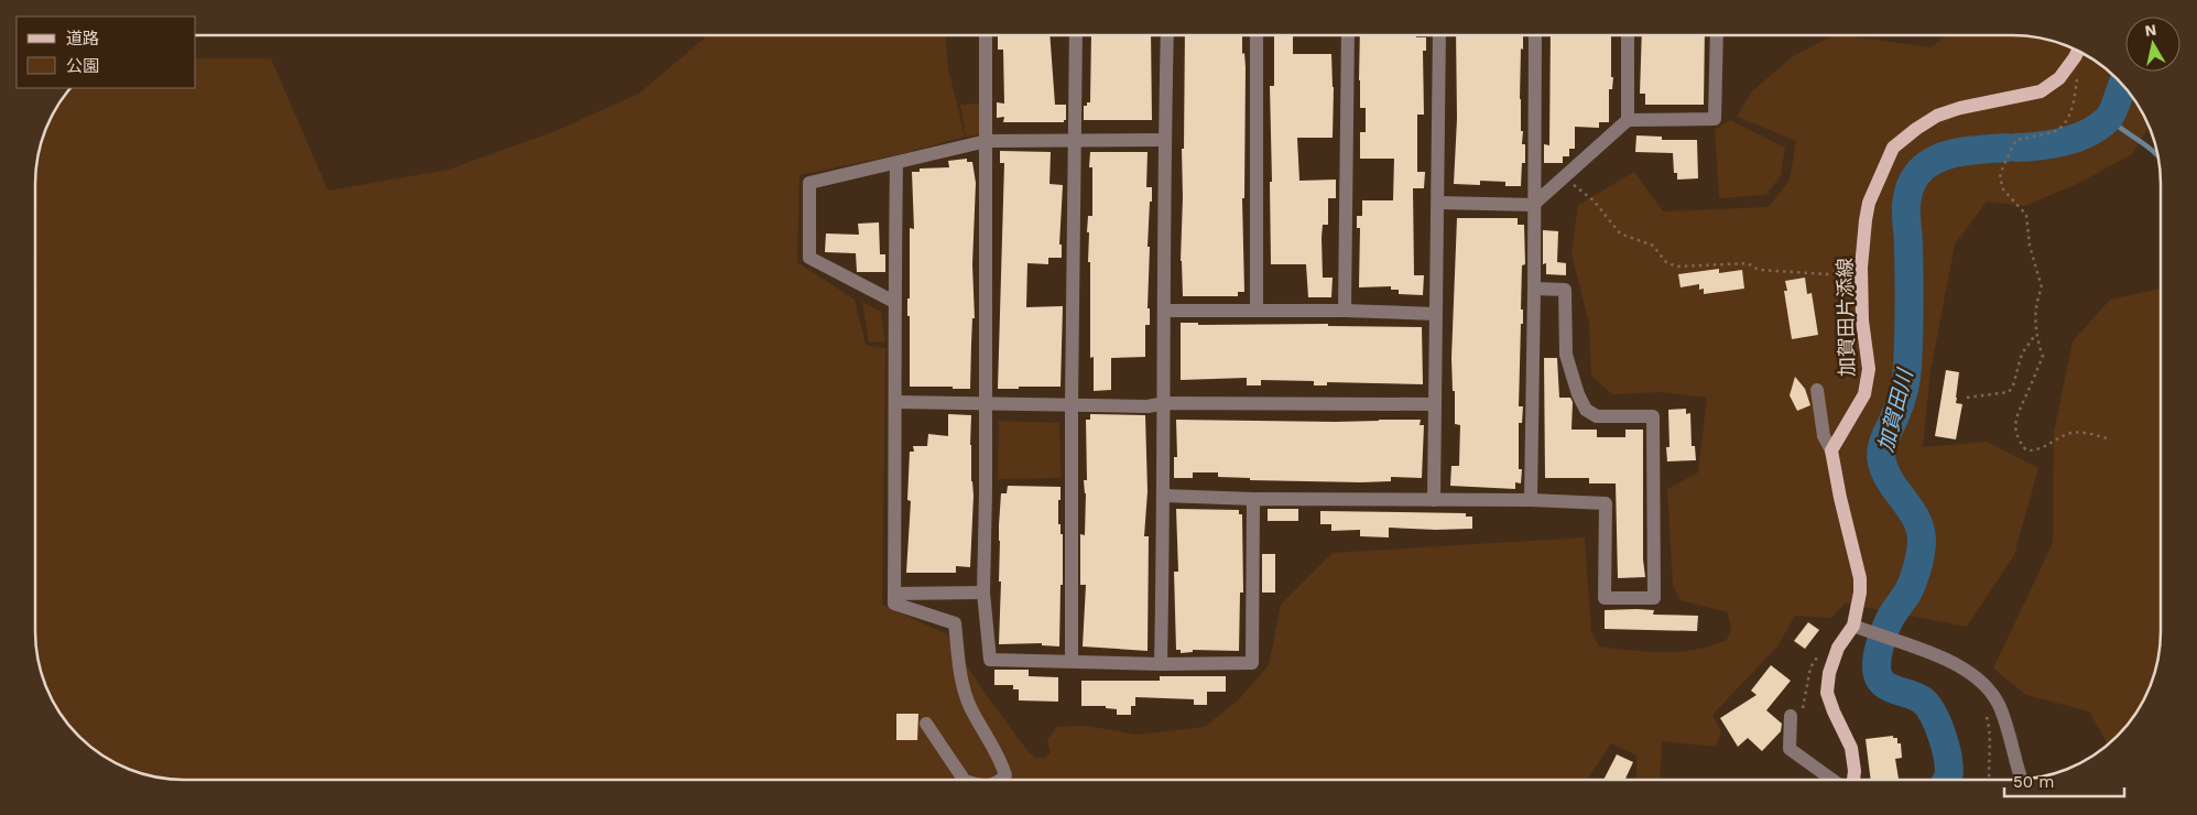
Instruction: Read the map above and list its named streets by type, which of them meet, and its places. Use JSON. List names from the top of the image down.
{
  "streets": {
    "main road": ["加賀田片添線"]
  },
  "water": ["加賀田川"],
  "legend": ["道路", "公園"],
  "scale_bar": "50 m",
  "north": "top"
}
